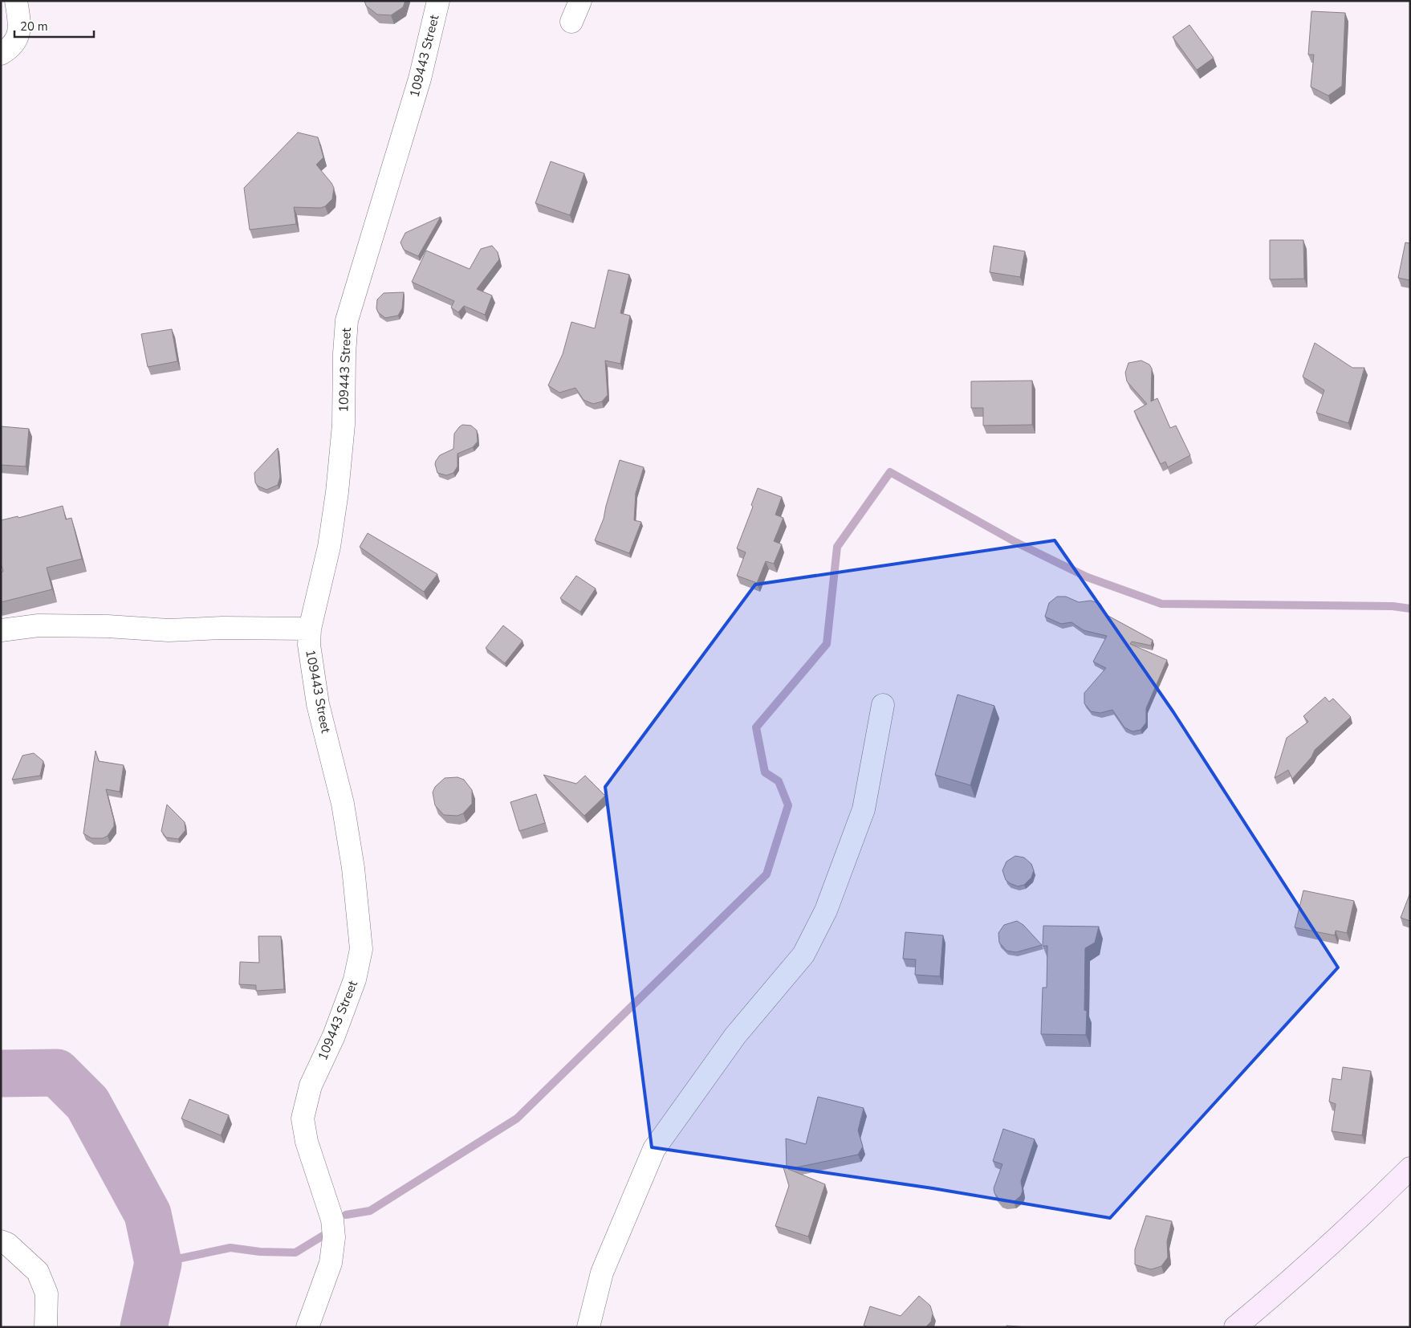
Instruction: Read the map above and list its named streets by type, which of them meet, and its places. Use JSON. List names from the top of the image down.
{
  "streets": {
    "street": ["109443 Street"]
  },
  "scale_bar": "20 m"
}
